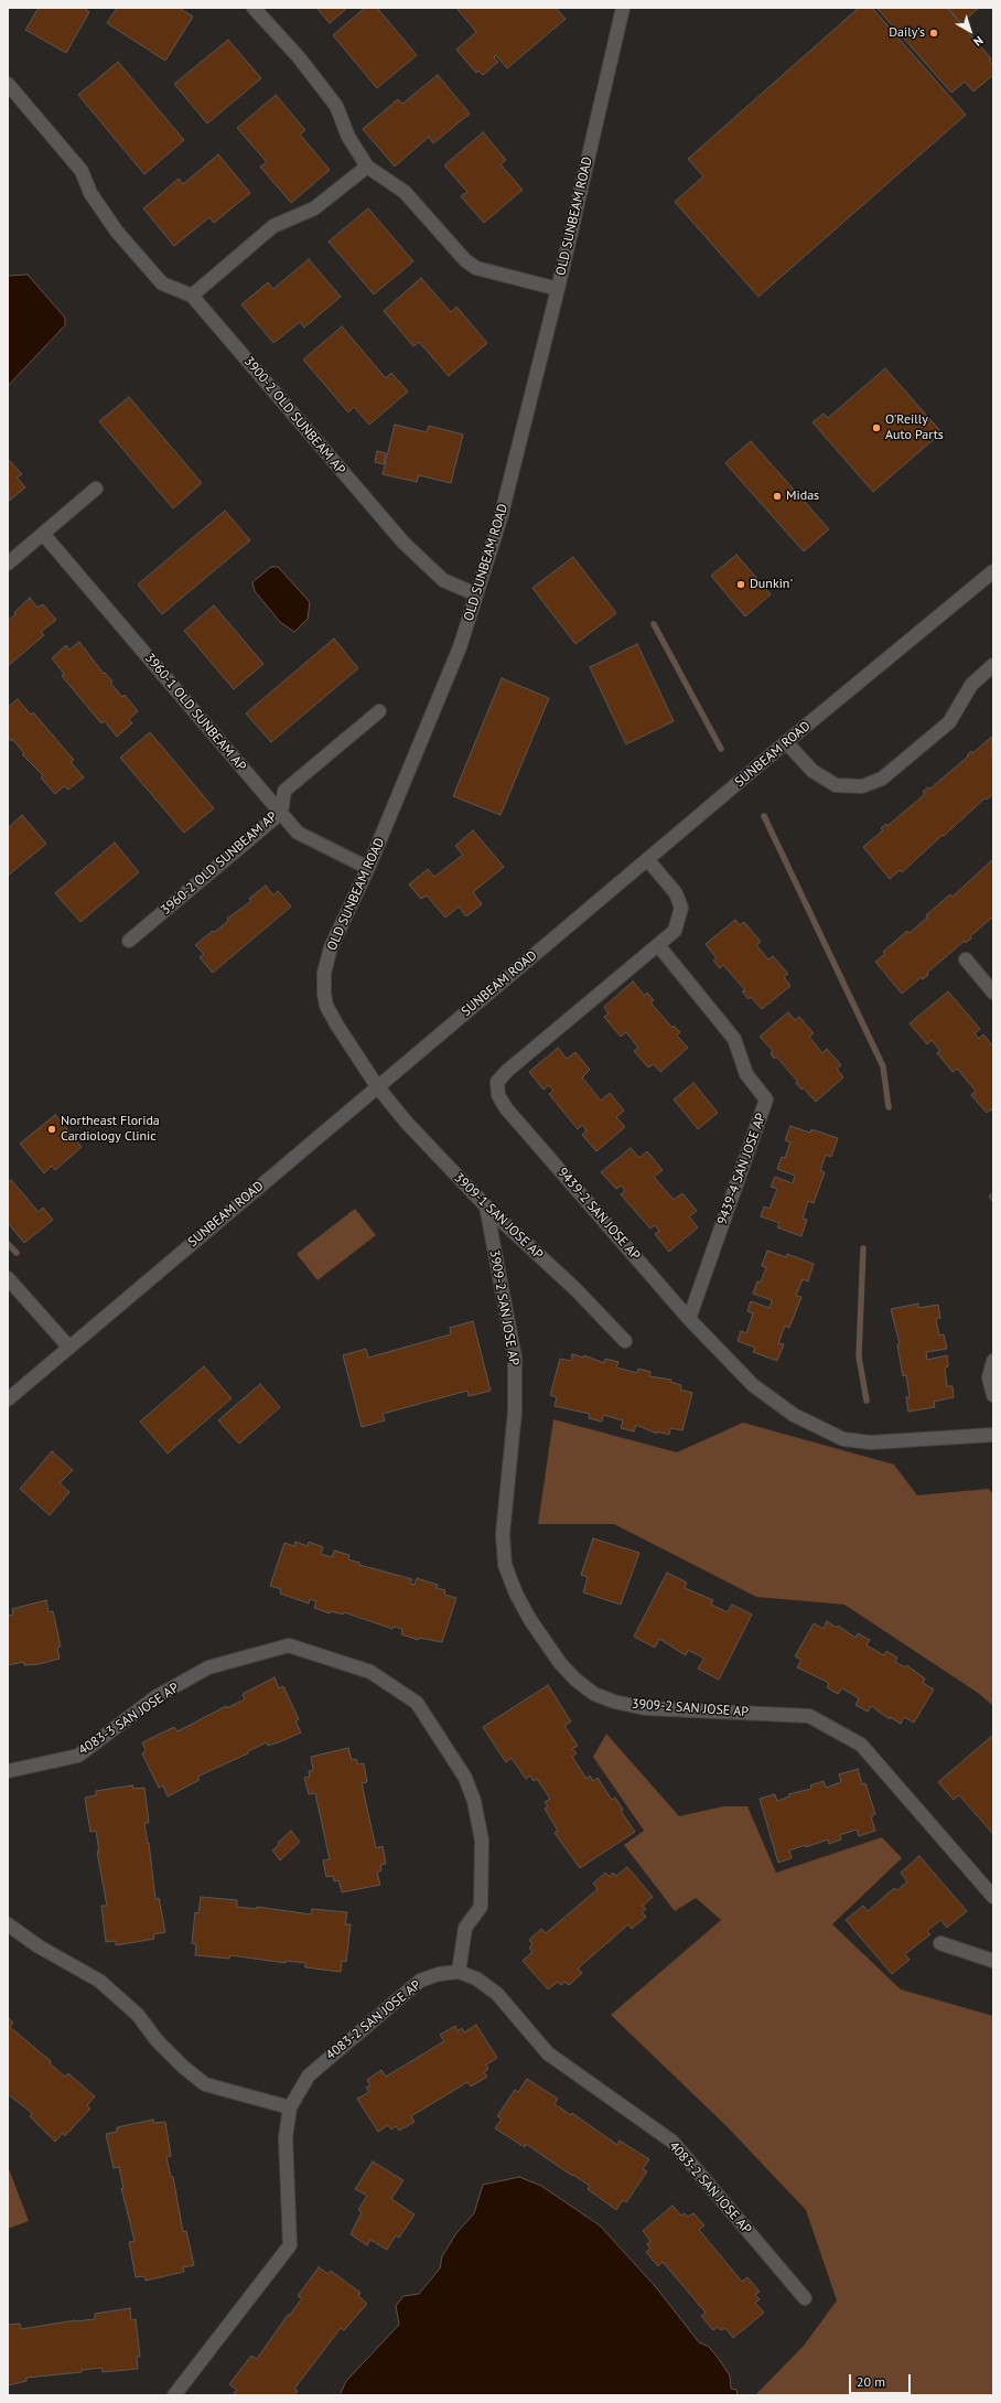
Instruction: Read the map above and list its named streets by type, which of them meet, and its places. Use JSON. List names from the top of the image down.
{
  "streets": {
    "street": [
      "OLD SUNBEAM ROAD",
      "3900-2 OLD SUNBEAM AP",
      "3960-1 OLD SUNBEAM AP",
      "SUNBEAM ROAD",
      "3960-2 OLD SUNBEAM AP",
      "9439-4 SAN JOSE AP",
      "9439-2 SAN JOSE AP",
      "3909-1 SAN JOSE AP",
      "3909-2 SAN JOSE AP",
      "4083-3 SAN JOSE AP",
      "4083-2 SAN JOSE AP"
    ]
  },
  "crossings": [
    ["OLD SUNBEAM ROAD", "3900-2 OLD SUNBEAM AP"],
    ["OLD SUNBEAM ROAD", "3960-1 OLD SUNBEAM AP"],
    ["OLD SUNBEAM ROAD", "SUNBEAM ROAD"],
    ["OLD SUNBEAM ROAD", "3909-1 SAN JOSE AP"],
    ["3960-1 OLD SUNBEAM AP", "3960-2 OLD SUNBEAM AP"],
    ["SUNBEAM ROAD", "9439-2 SAN JOSE AP"],
    ["SUNBEAM ROAD", "3909-1 SAN JOSE AP"],
    ["9439-4 SAN JOSE AP", "9439-2 SAN JOSE AP"],
    ["3909-1 SAN JOSE AP", "3909-2 SAN JOSE AP"],
    ["4083-3 SAN JOSE AP", "4083-2 SAN JOSE AP"]
  ],
  "places": [
    "Daily’s",
    "O'Reilly Auto Parts",
    "Midas",
    "Dunkin'",
    "Northeast Florida Cardiology Clinic"
  ],
  "scale_bar": "20 m",
  "north": "bottom right"
}
